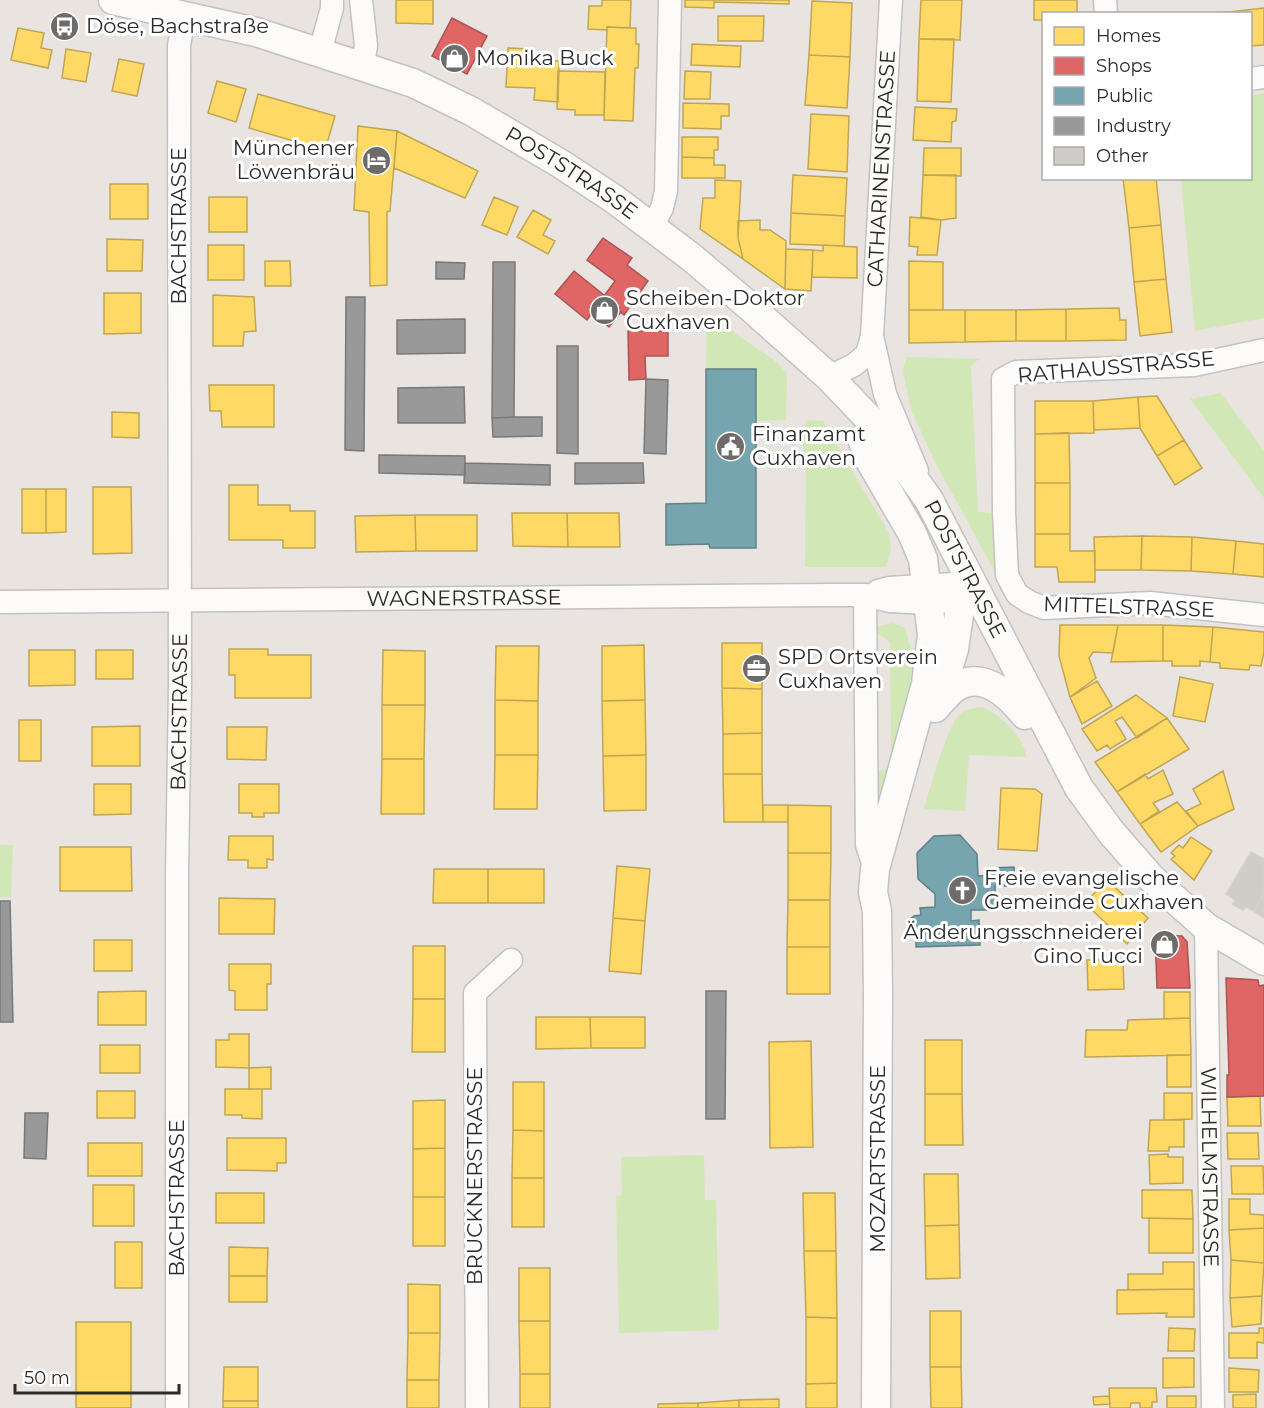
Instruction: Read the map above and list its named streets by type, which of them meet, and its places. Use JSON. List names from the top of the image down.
{
  "streets": {
    "street": [
      "CATHARINENSTRASSE",
      "POSTSTRASSE",
      "BACHSTRASSE",
      "RATHAUSSTRASSE",
      "WAGNERSTRASSE",
      "MITTELSTRASSE",
      "MOZARTSTRASSE",
      "WILHELMSTRASSE",
      "BRUCKNERSTRASSE"
    ]
  },
  "crossings": [
    ["CATHARINENSTRASSE", "POSTSTRASSE"],
    ["POSTSTRASSE", "BACHSTRASSE"],
    ["POSTSTRASSE", "WAGNERSTRASSE"],
    ["POSTSTRASSE", "MOZARTSTRASSE"],
    ["POSTSTRASSE", "WILHELMSTRASSE"],
    ["BACHSTRASSE", "WAGNERSTRASSE"],
    ["RATHAUSSTRASSE", "MITTELSTRASSE"],
    ["WAGNERSTRASSE", "MOZARTSTRASSE"]
  ],
  "places": {
    "bus stop": ["Döse, Bachstraße"],
    "shop": ["Monika Buck", "Scheiben-Doktor Cuxhaven", "Änderungsschneiderei Gino Tucci"],
    "hotel": ["Münchener Löwenbräu"],
    "public building": ["Finanzamt Cuxhaven"],
    "office": ["SPD Ortsverein Cuxhaven"],
    "church": ["Freie evangelische Gemeinde Cuxhaven"]
  },
  "legend": [
    "Homes",
    "Shops",
    "Public",
    "Industry",
    "Other"
  ],
  "scale_bar": "50 m"
}
